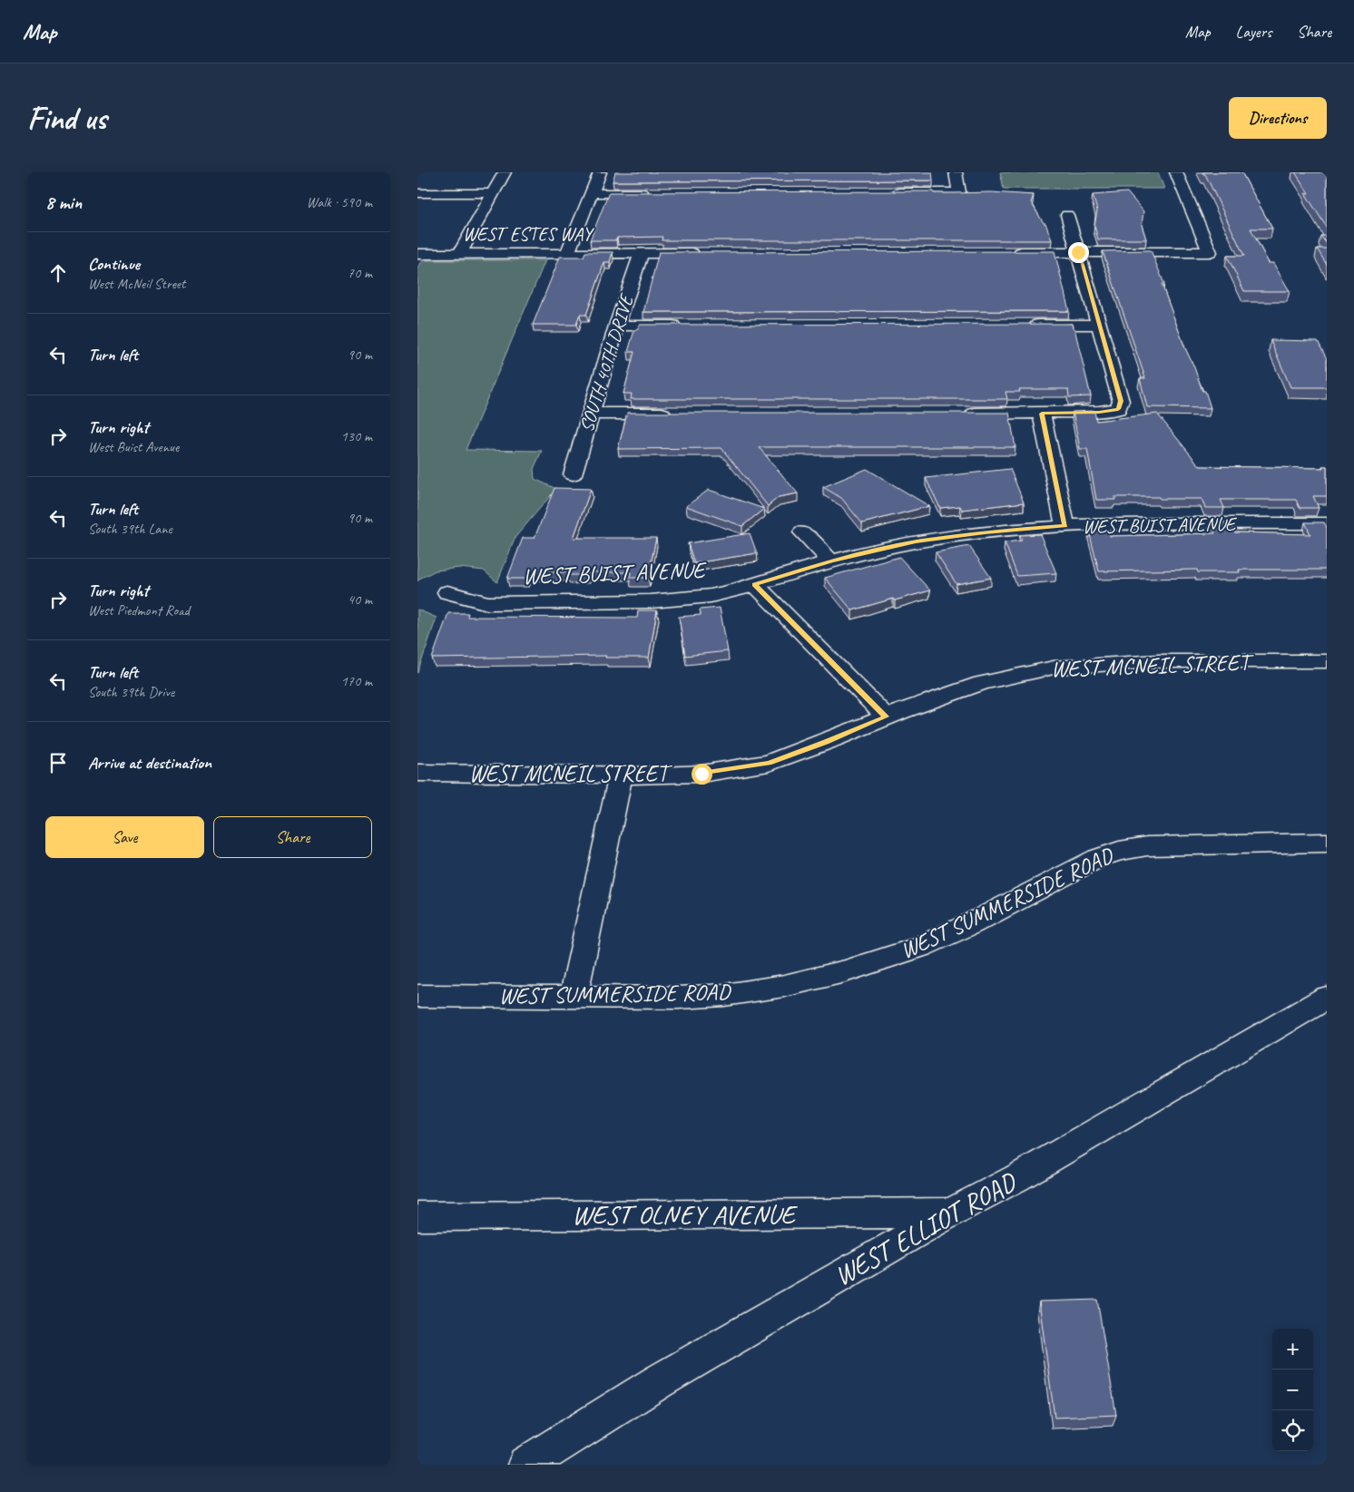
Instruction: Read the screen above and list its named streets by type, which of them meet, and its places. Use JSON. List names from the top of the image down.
{
  "streets": {
    "street": [
      "WEST ESTES WAY",
      "SOUTH 40TH DRIVE",
      "WEST BUIST AVENUE",
      "WEST MCNEIL STREET",
      "WEST SUMMERSIDE ROAD",
      "WEST OLNEY AVENUE",
      "WEST ELLIOT ROAD"
    ]
  },
  "crossings": [
    ["WEST ESTES WAY", "SOUTH 40TH DRIVE"],
    ["WEST OLNEY AVENUE", "WEST ELLIOT ROAD"]
  ],
  "page": {
    "header": "Map",
    "nav": ["Map", "Layers", "Share"],
    "buttons": [
      "Directions",
      ["Save", "Share"]
    ],
    "title": "Find us",
    "heading": ["8 min", "Walk · 590 m"],
    "list": [
      ["Continue", "West McNeil Street", "70 m"],
      ["Turn left", "90 m"],
      ["Turn right", "West Buist Avenue", "130 m"],
      ["Turn left", "South 39th Lane", "90 m"],
      ["Turn right", "West Piedmont Road", "40 m"],
      ["Turn left", "South 39th Drive", "170 m"],
      "Arrive at destination"
    ],
    "map_buttons": ["+", "−"]
  }
}
